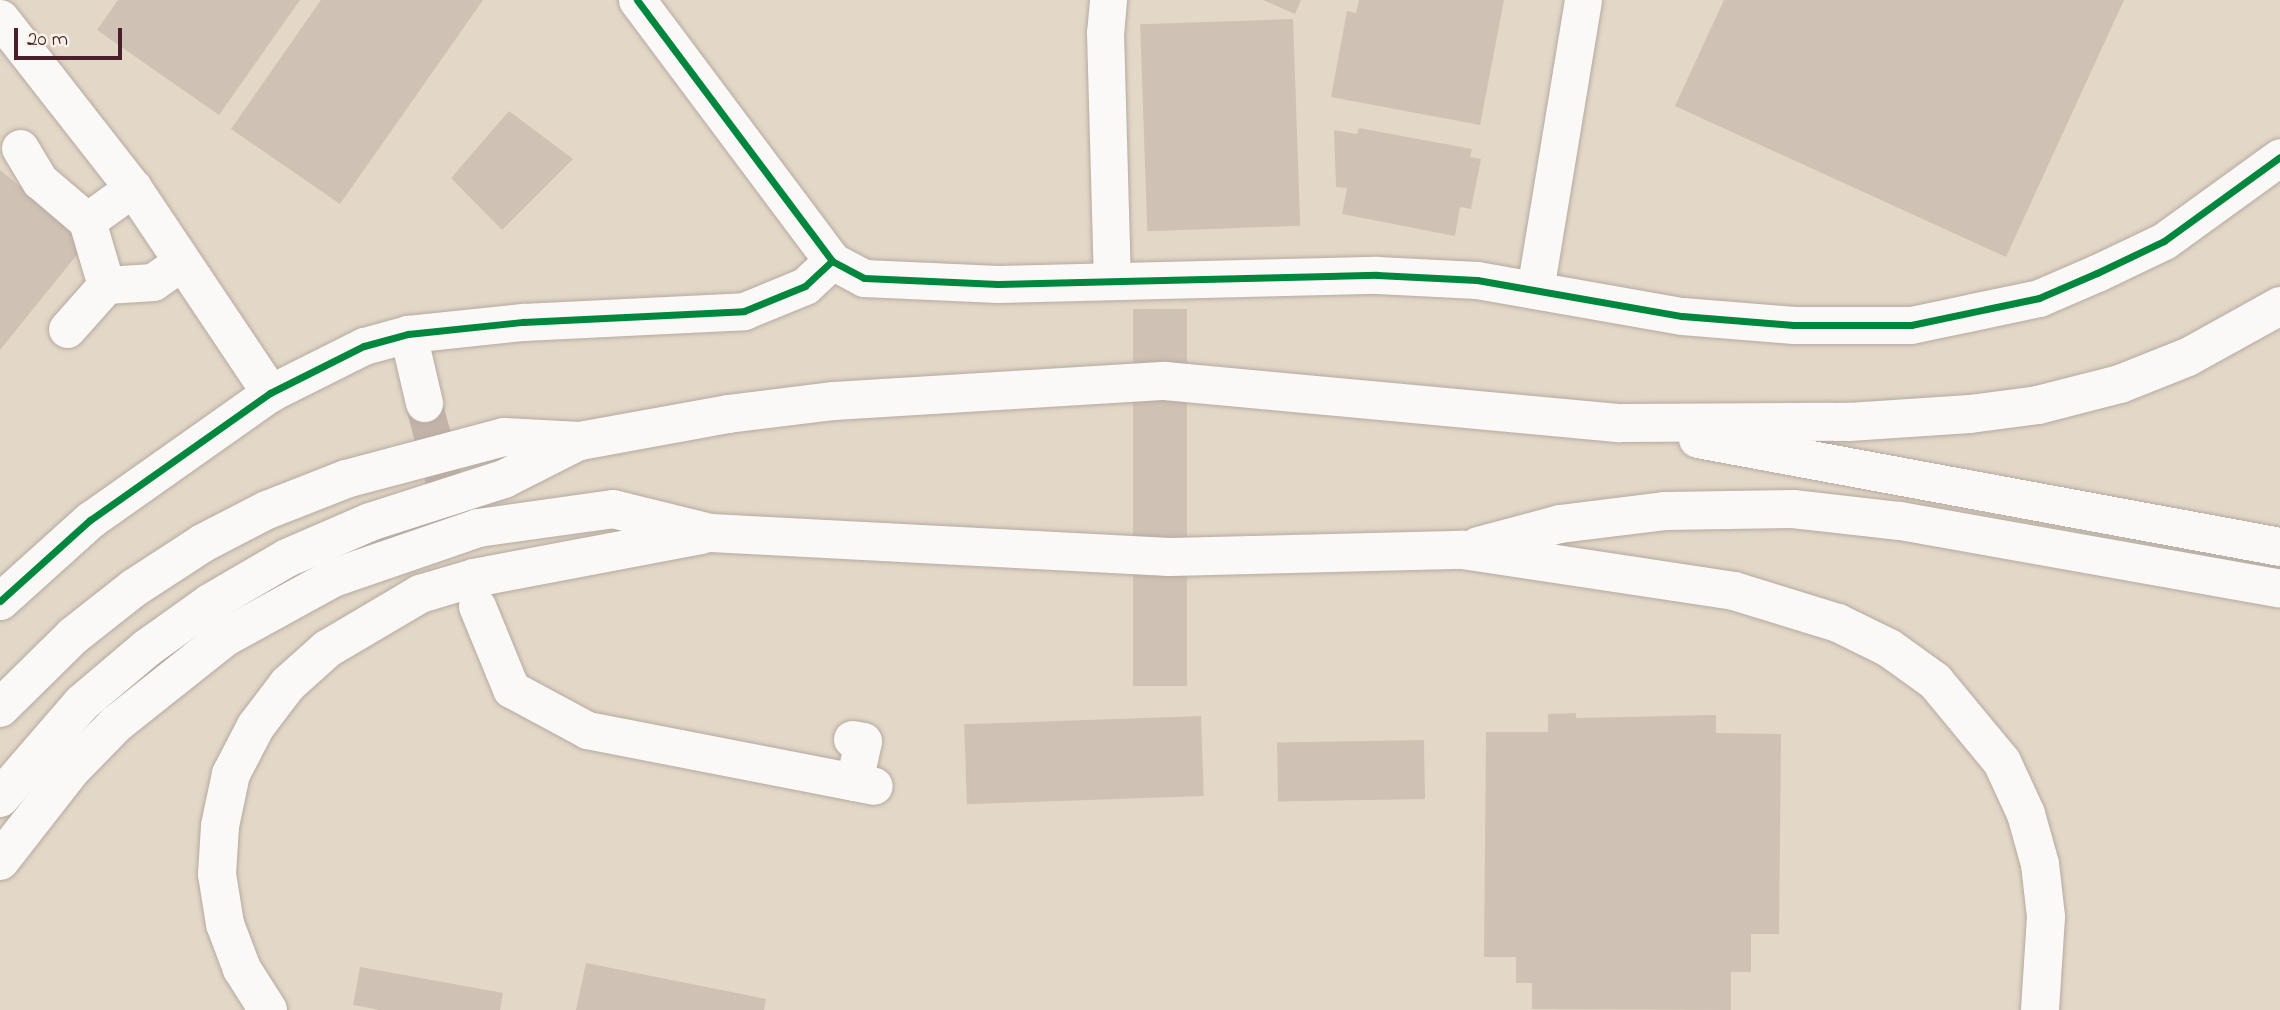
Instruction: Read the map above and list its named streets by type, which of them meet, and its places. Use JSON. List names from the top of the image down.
{
  "scale_bar": "20 m"
}
